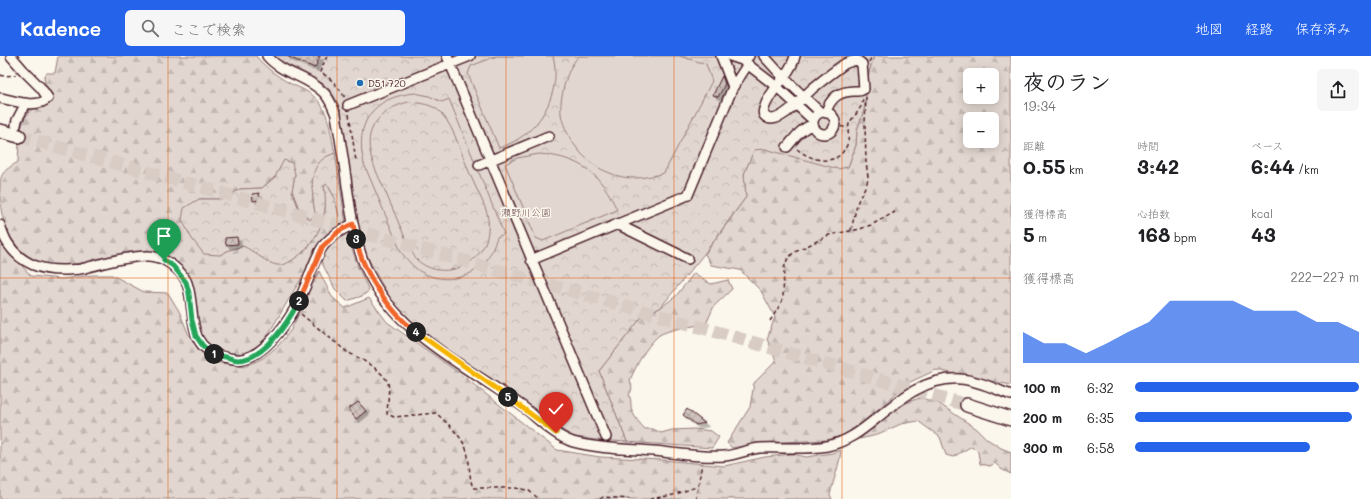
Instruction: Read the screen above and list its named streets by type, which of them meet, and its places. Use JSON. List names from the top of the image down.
{
  "parks": ["瀬野川公園"],
  "places": ["D51 720"],
  "page": {
    "header": "Kadence",
    "search": "ここで検索",
    "nav": ["地図", "経路", "保存済み"],
    "heading": ["夜のラン", "19:34"],
    "map_buttons": ["+", "−"],
    "stats": [
      ["距離", "0.55 km"],
      ["時間", "3:42"],
      ["ペース", "6:44 /km"],
      ["獲得標高", "5 m"],
      ["心拍数", "168 bpm"],
      ["kcal", "43"]
    ],
    "pins": [
      "3",
      "2",
      "4",
      "1",
      "5"
    ],
    "chart": ["獲得標高", "222–227 m"],
    "list": [
      {
        "name": "100 m",
        "note": "6:32"
      },
      {
        "name": "200 m",
        "note": "6:35"
      },
      {
        "name": "300 m",
        "note": "6:58"
      }
    ]
  }
}
